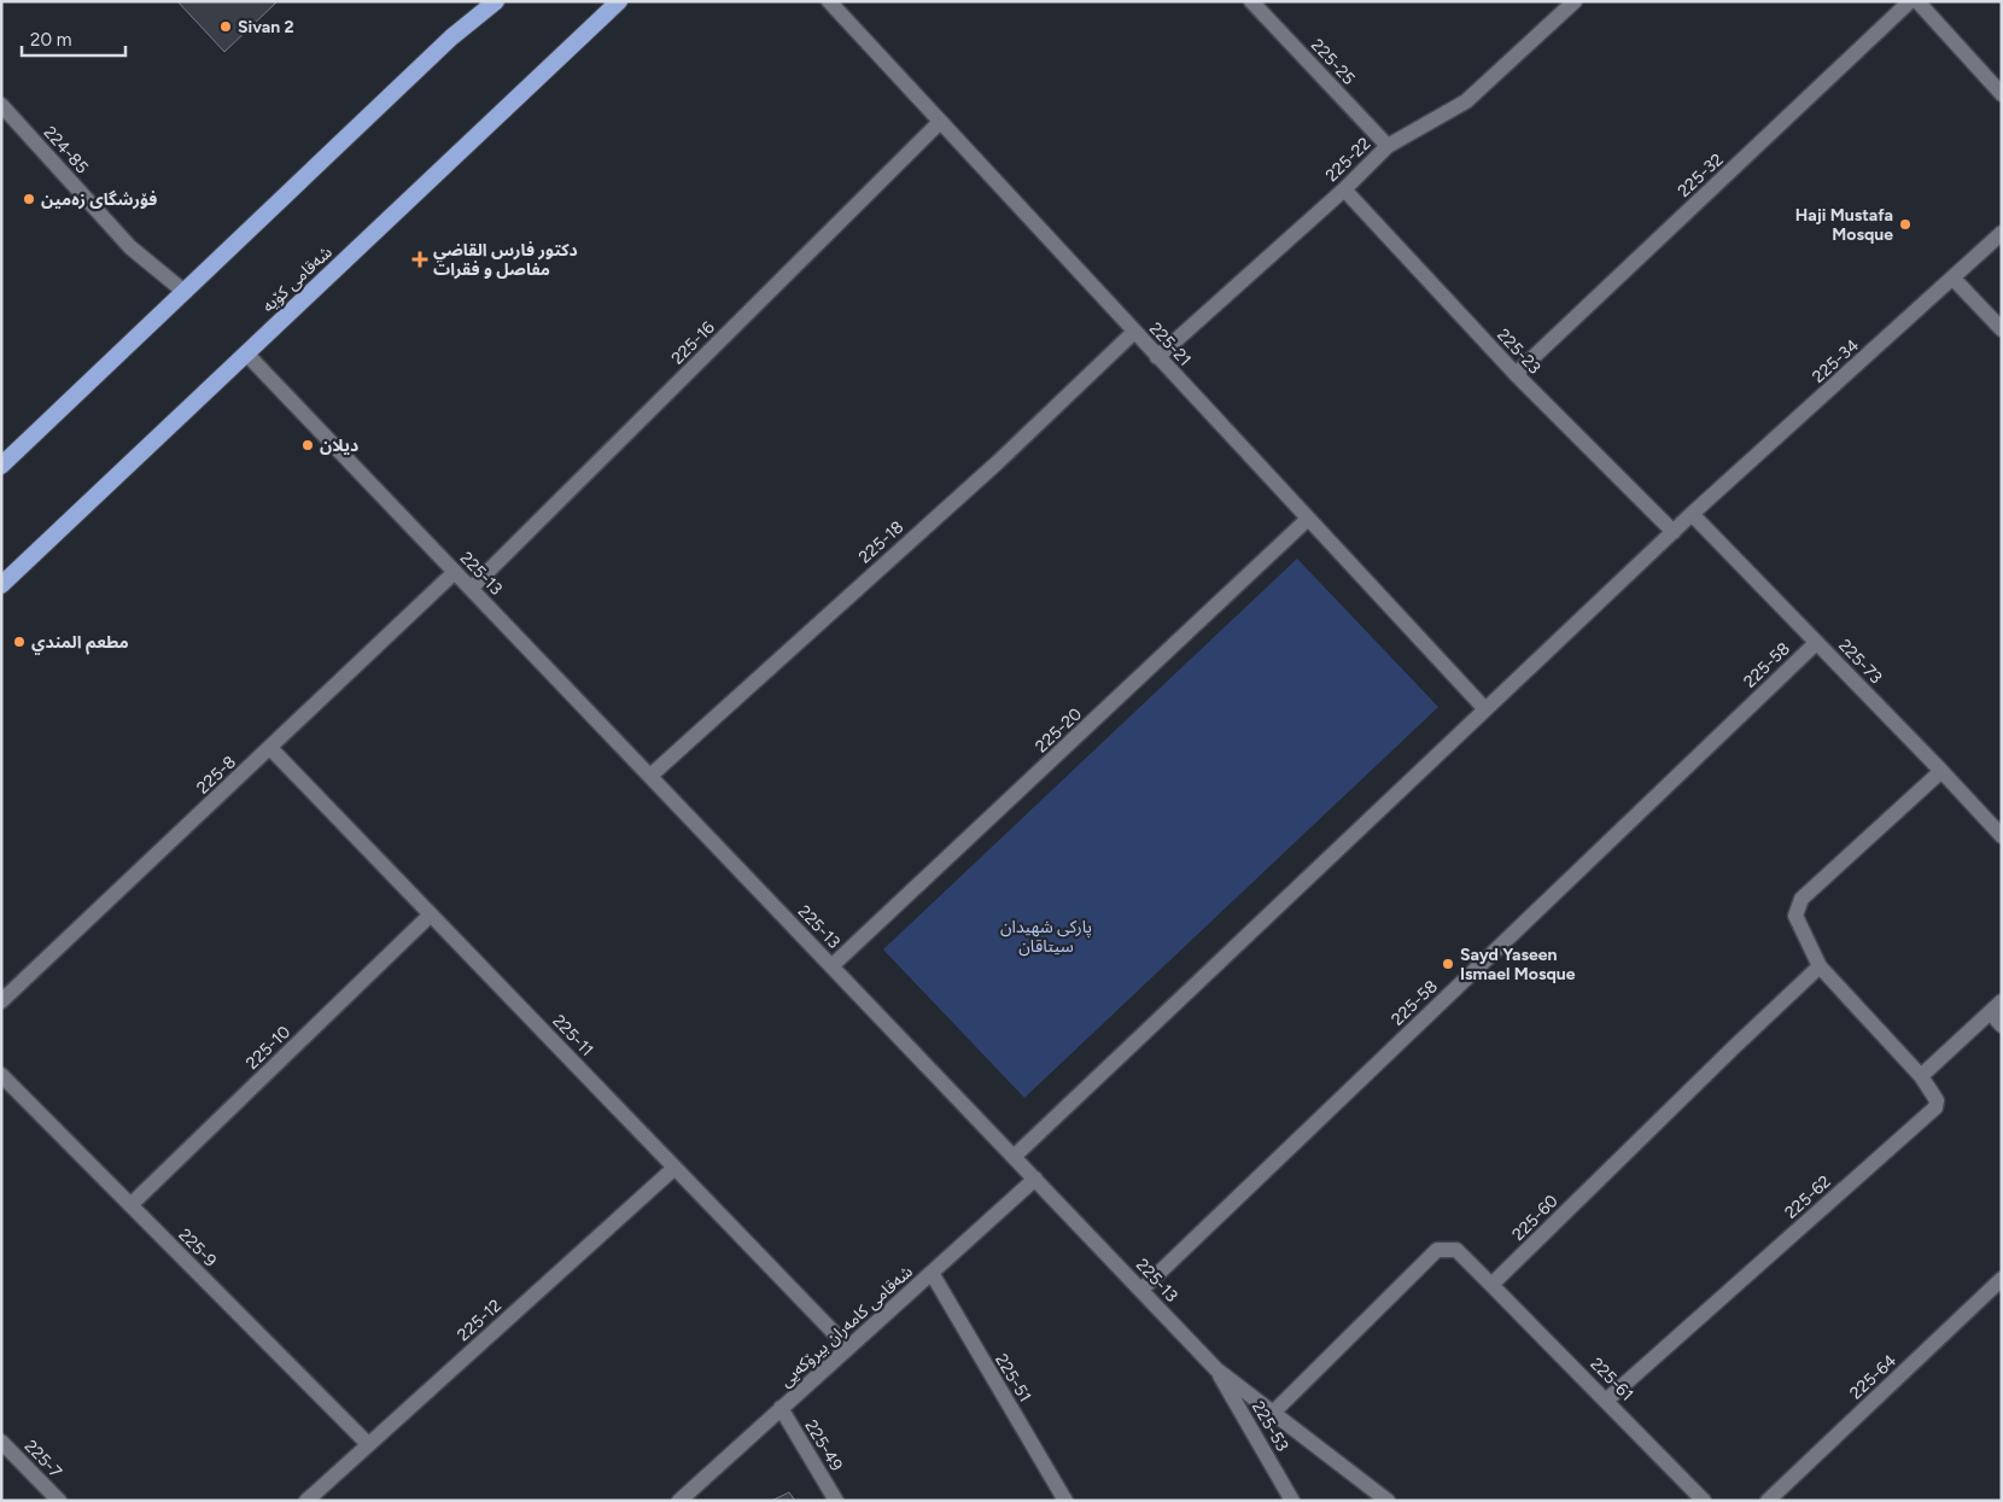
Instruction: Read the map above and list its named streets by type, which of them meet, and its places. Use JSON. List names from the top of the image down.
{
  "streets": {
    "highway": ["شەقامی کۆیە"],
    "street": [
      "225-25",
      "224-85",
      "225-22",
      "225-32",
      "225-16",
      "225-21",
      "225-23",
      "225-34",
      "225-18",
      "225-13",
      "225-73",
      "225-58",
      "225-20",
      "225-8",
      "225-11",
      "225-10",
      "225-62",
      "225-60",
      "225-9",
      "225-12",
      "شه‌قامی كامەران بیرۆكەیی",
      "225-64",
      "225-51",
      "225-61",
      "225-53",
      "225-49",
      "225-7"
    ]
  },
  "crossings": [
    ["225-25", "225-22"],
    ["225-22", "225-21"],
    ["225-22", "225-23"],
    ["225-32", "225-23"],
    ["شەقامی کۆیە", "225-13"],
    ["225-16", "225-21"],
    ["225-16", "225-13"],
    ["225-21", "225-34"],
    ["225-21", "225-18"],
    ["225-21", "225-20"],
    ["225-23", "225-34"],
    ["225-34", "225-13"],
    ["225-34", "225-73"],
    ["225-18", "225-13"],
    ["225-13", "225-58"],
    ["225-13", "225-20"],
    ["225-13", "225-8"],
    ["225-13", "شه‌قامی كامەران بیرۆكەیی"],
    ["225-13", "225-53"],
    ["225-73", "225-58"],
    ["225-8", "225-11"],
    ["225-11", "225-10"],
    ["225-11", "225-12"],
    ["225-11", "شه‌قامی كامەران بیرۆكەیی"],
    ["225-10", "225-9"],
    ["225-62", "225-61"],
    ["225-60", "225-61"],
    ["225-9", "225-12"],
    ["شه‌قامی كامەران بیرۆكەیی", "225-51"],
    ["شه‌قامی كامەران بیرۆكەیی", "225-49"]
  ],
  "parks": ["پارکی شهیدان سیتاقان"],
  "places": {
    "other": [
      "Sivan 2",
      "فۆرشگای زەمین",
      "Haji Mustafa Mosque",
      "دیلان",
      "مطعم المندي",
      "Sayd Yaseen Ismael Mosque"
    ],
    "health": ["دكتور فارس القاضي مفاصل و فقرات"]
  },
  "scale_bar": "20 m"
}
